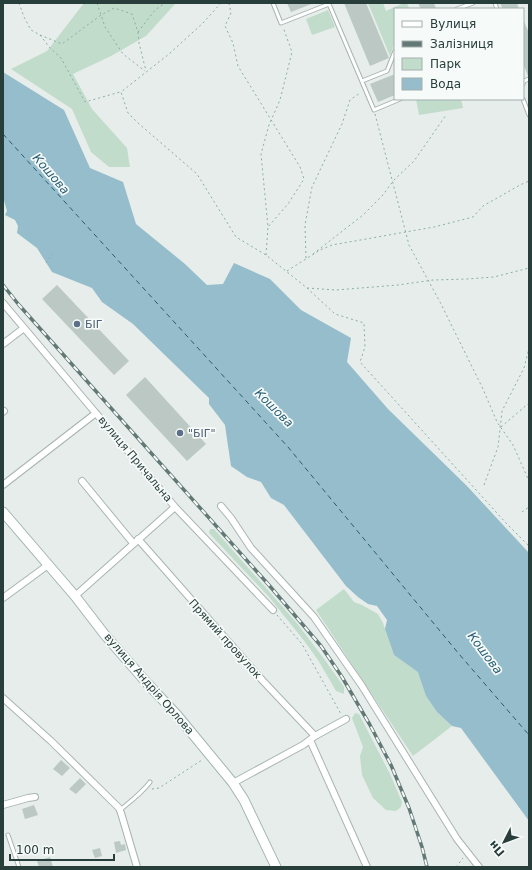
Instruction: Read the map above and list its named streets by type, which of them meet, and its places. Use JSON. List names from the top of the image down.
{
  "streets": {
    "street": ["вулиця Причальна", "Прямий провулок", "вулиця Андрія Орлова"]
  },
  "water": ["Кошова"],
  "places": ["БІГ", "\"БІГ\""],
  "legend": [
    "Вулиця",
    "Залізниця",
    "Парк",
    "Вода"
  ],
  "scale_bar": "100 m",
  "north": "bottom left"
}
